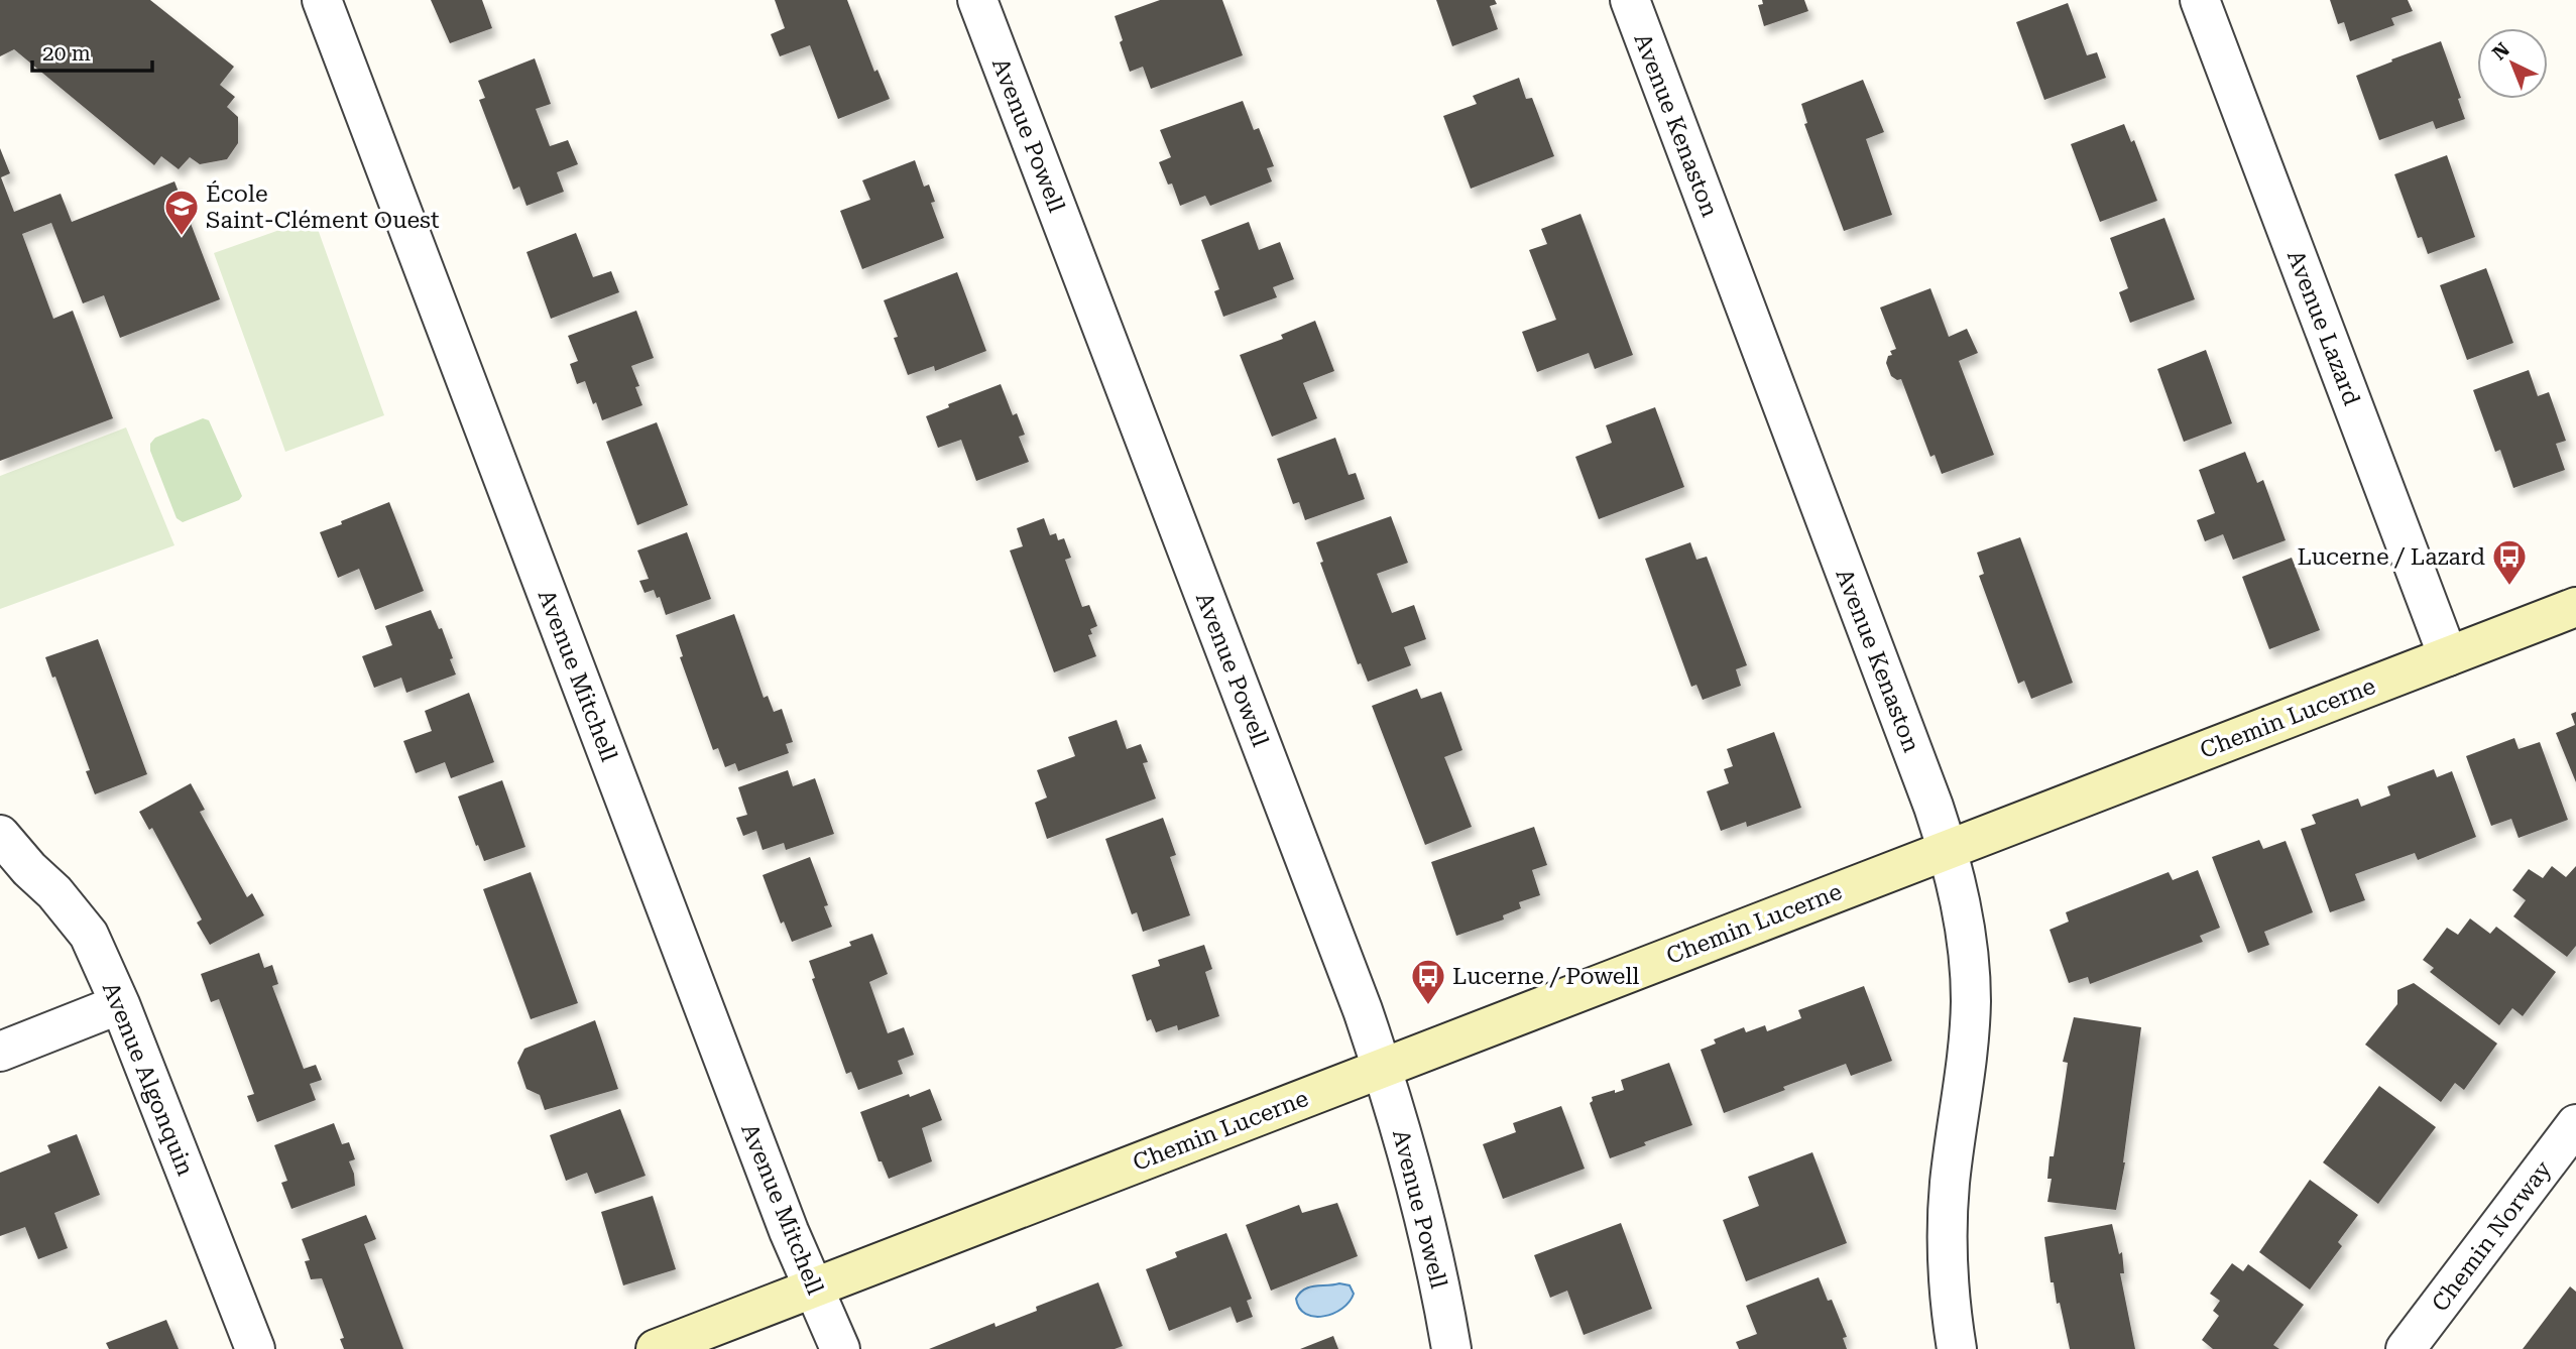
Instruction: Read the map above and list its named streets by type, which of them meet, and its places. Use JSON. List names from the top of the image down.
{
  "streets": {
    "main road": ["Chemin Lucerne"],
    "street": [
      "Avenue Kenaston",
      "Avenue Powell",
      "Avenue Lazard",
      "Avenue Mitchell",
      "Avenue Algonquin",
      "Chemin Norway"
    ]
  },
  "crossings": [
    ["Avenue Kenaston", "Chemin Lucerne"],
    ["Avenue Powell", "Chemin Lucerne"],
    ["Avenue Lazard", "Chemin Lucerne"],
    ["Avenue Mitchell", "Chemin Lucerne"]
  ],
  "places": {
    "school or university": ["École Saint-Clément Ouest"],
    "bus stop": ["Lucerne / Lazard", "Lucerne / Powell"]
  },
  "scale_bar": "20 m",
  "north": "top left"
}
